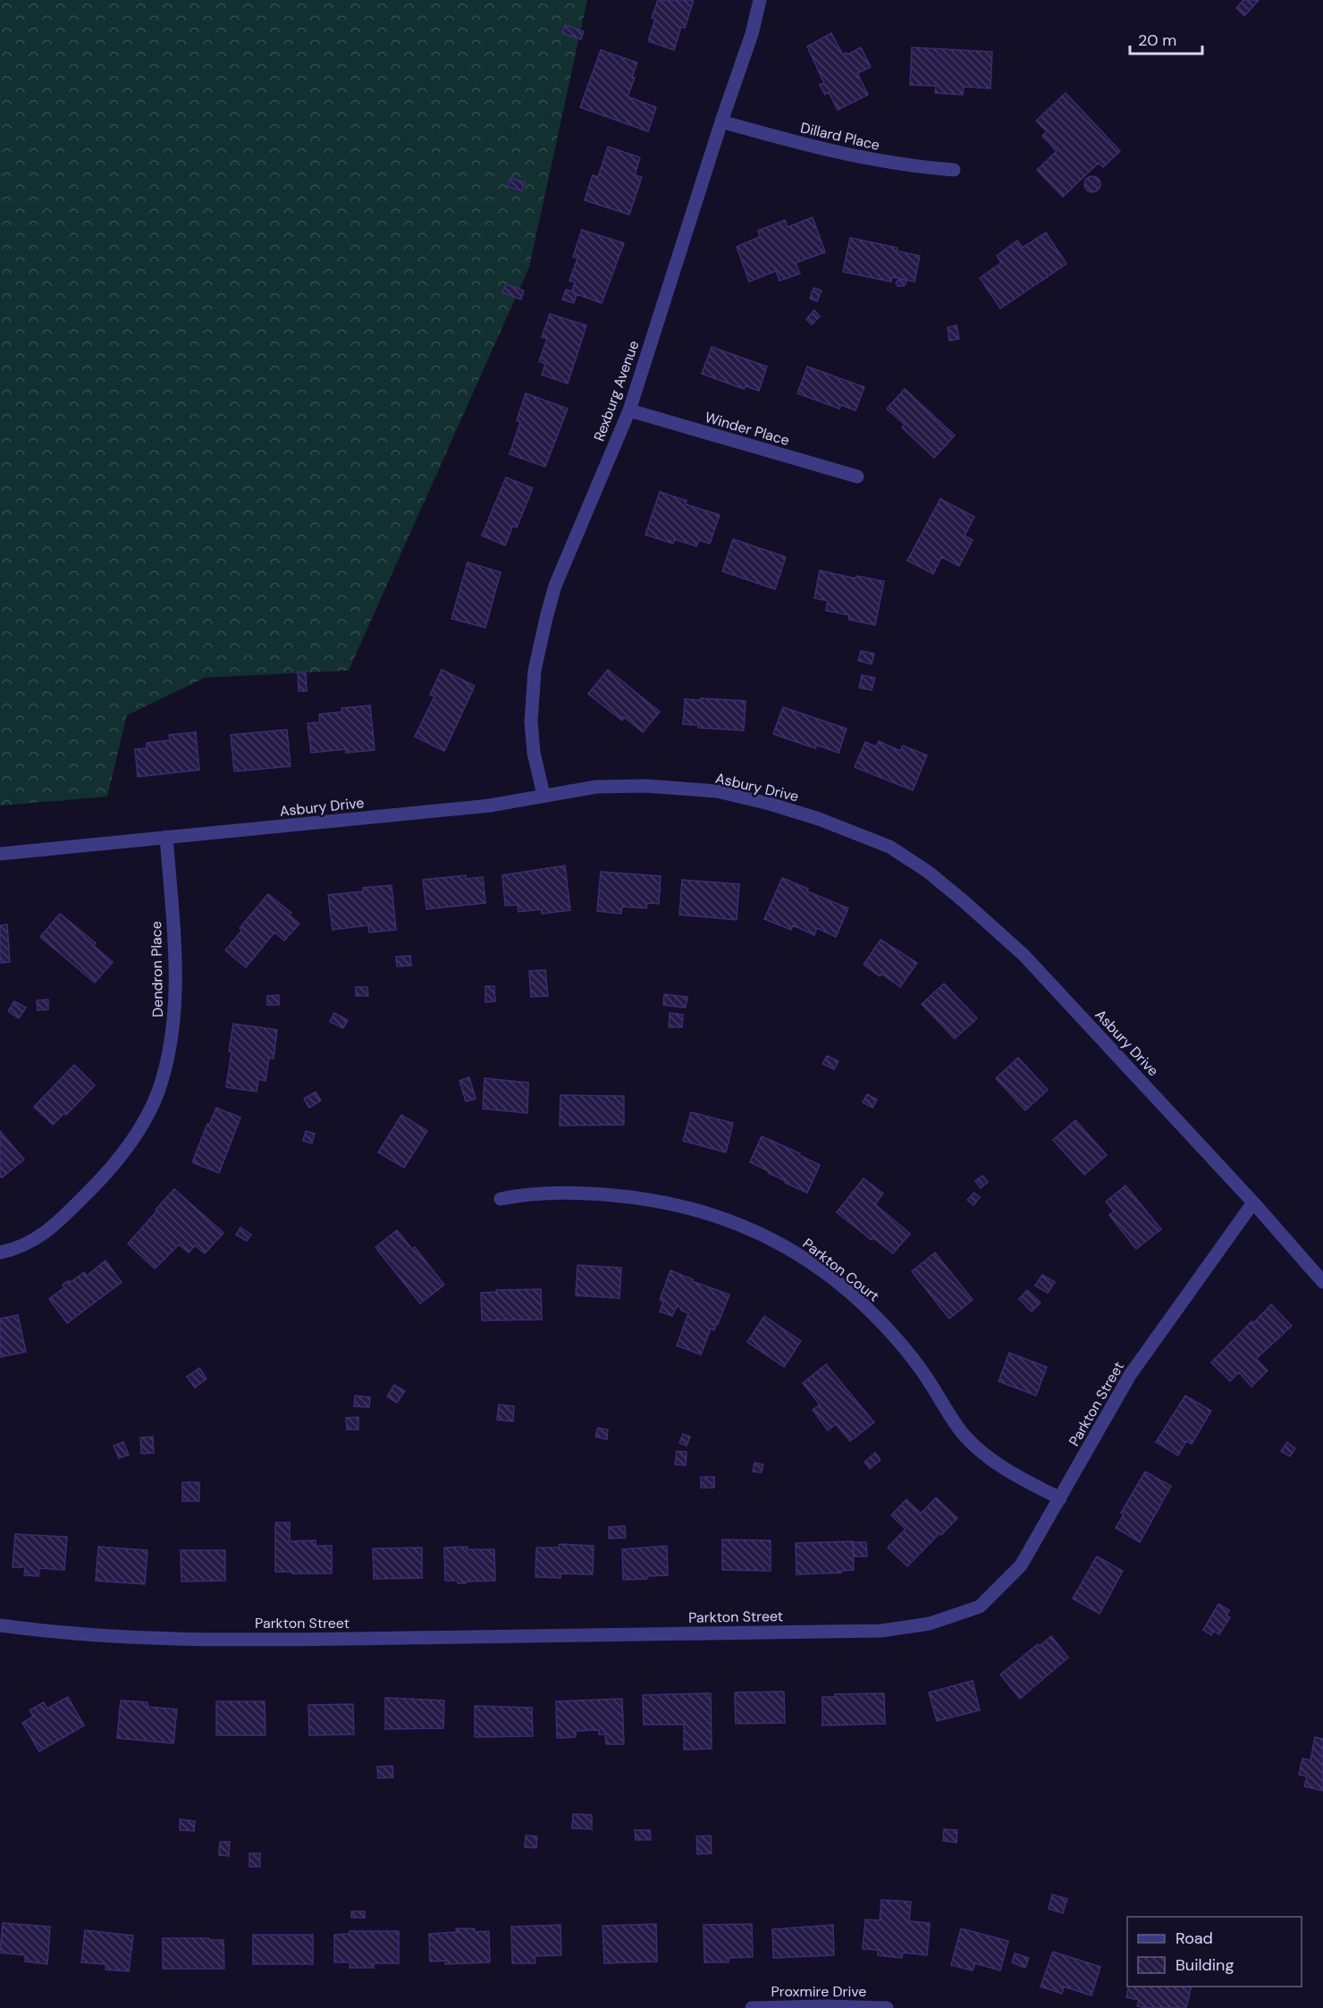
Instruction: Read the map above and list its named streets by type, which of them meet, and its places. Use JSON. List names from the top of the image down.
{
  "streets": {
    "street": [
      "Dillard Place",
      "Rexburg Avenue",
      "Winder Place",
      "Asbury Drive",
      "Dendron Place",
      "Parkton Court",
      "Parkton Street",
      "Proxmire Drive"
    ]
  },
  "crossings": [
    ["Dillard Place", "Rexburg Avenue"],
    ["Rexburg Avenue", "Winder Place"],
    ["Rexburg Avenue", "Asbury Drive"],
    ["Asbury Drive", "Dendron Place"],
    ["Asbury Drive", "Parkton Street"],
    ["Parkton Court", "Parkton Street"]
  ],
  "legend": ["Road", "Building"],
  "scale_bar": "20 m"
}
